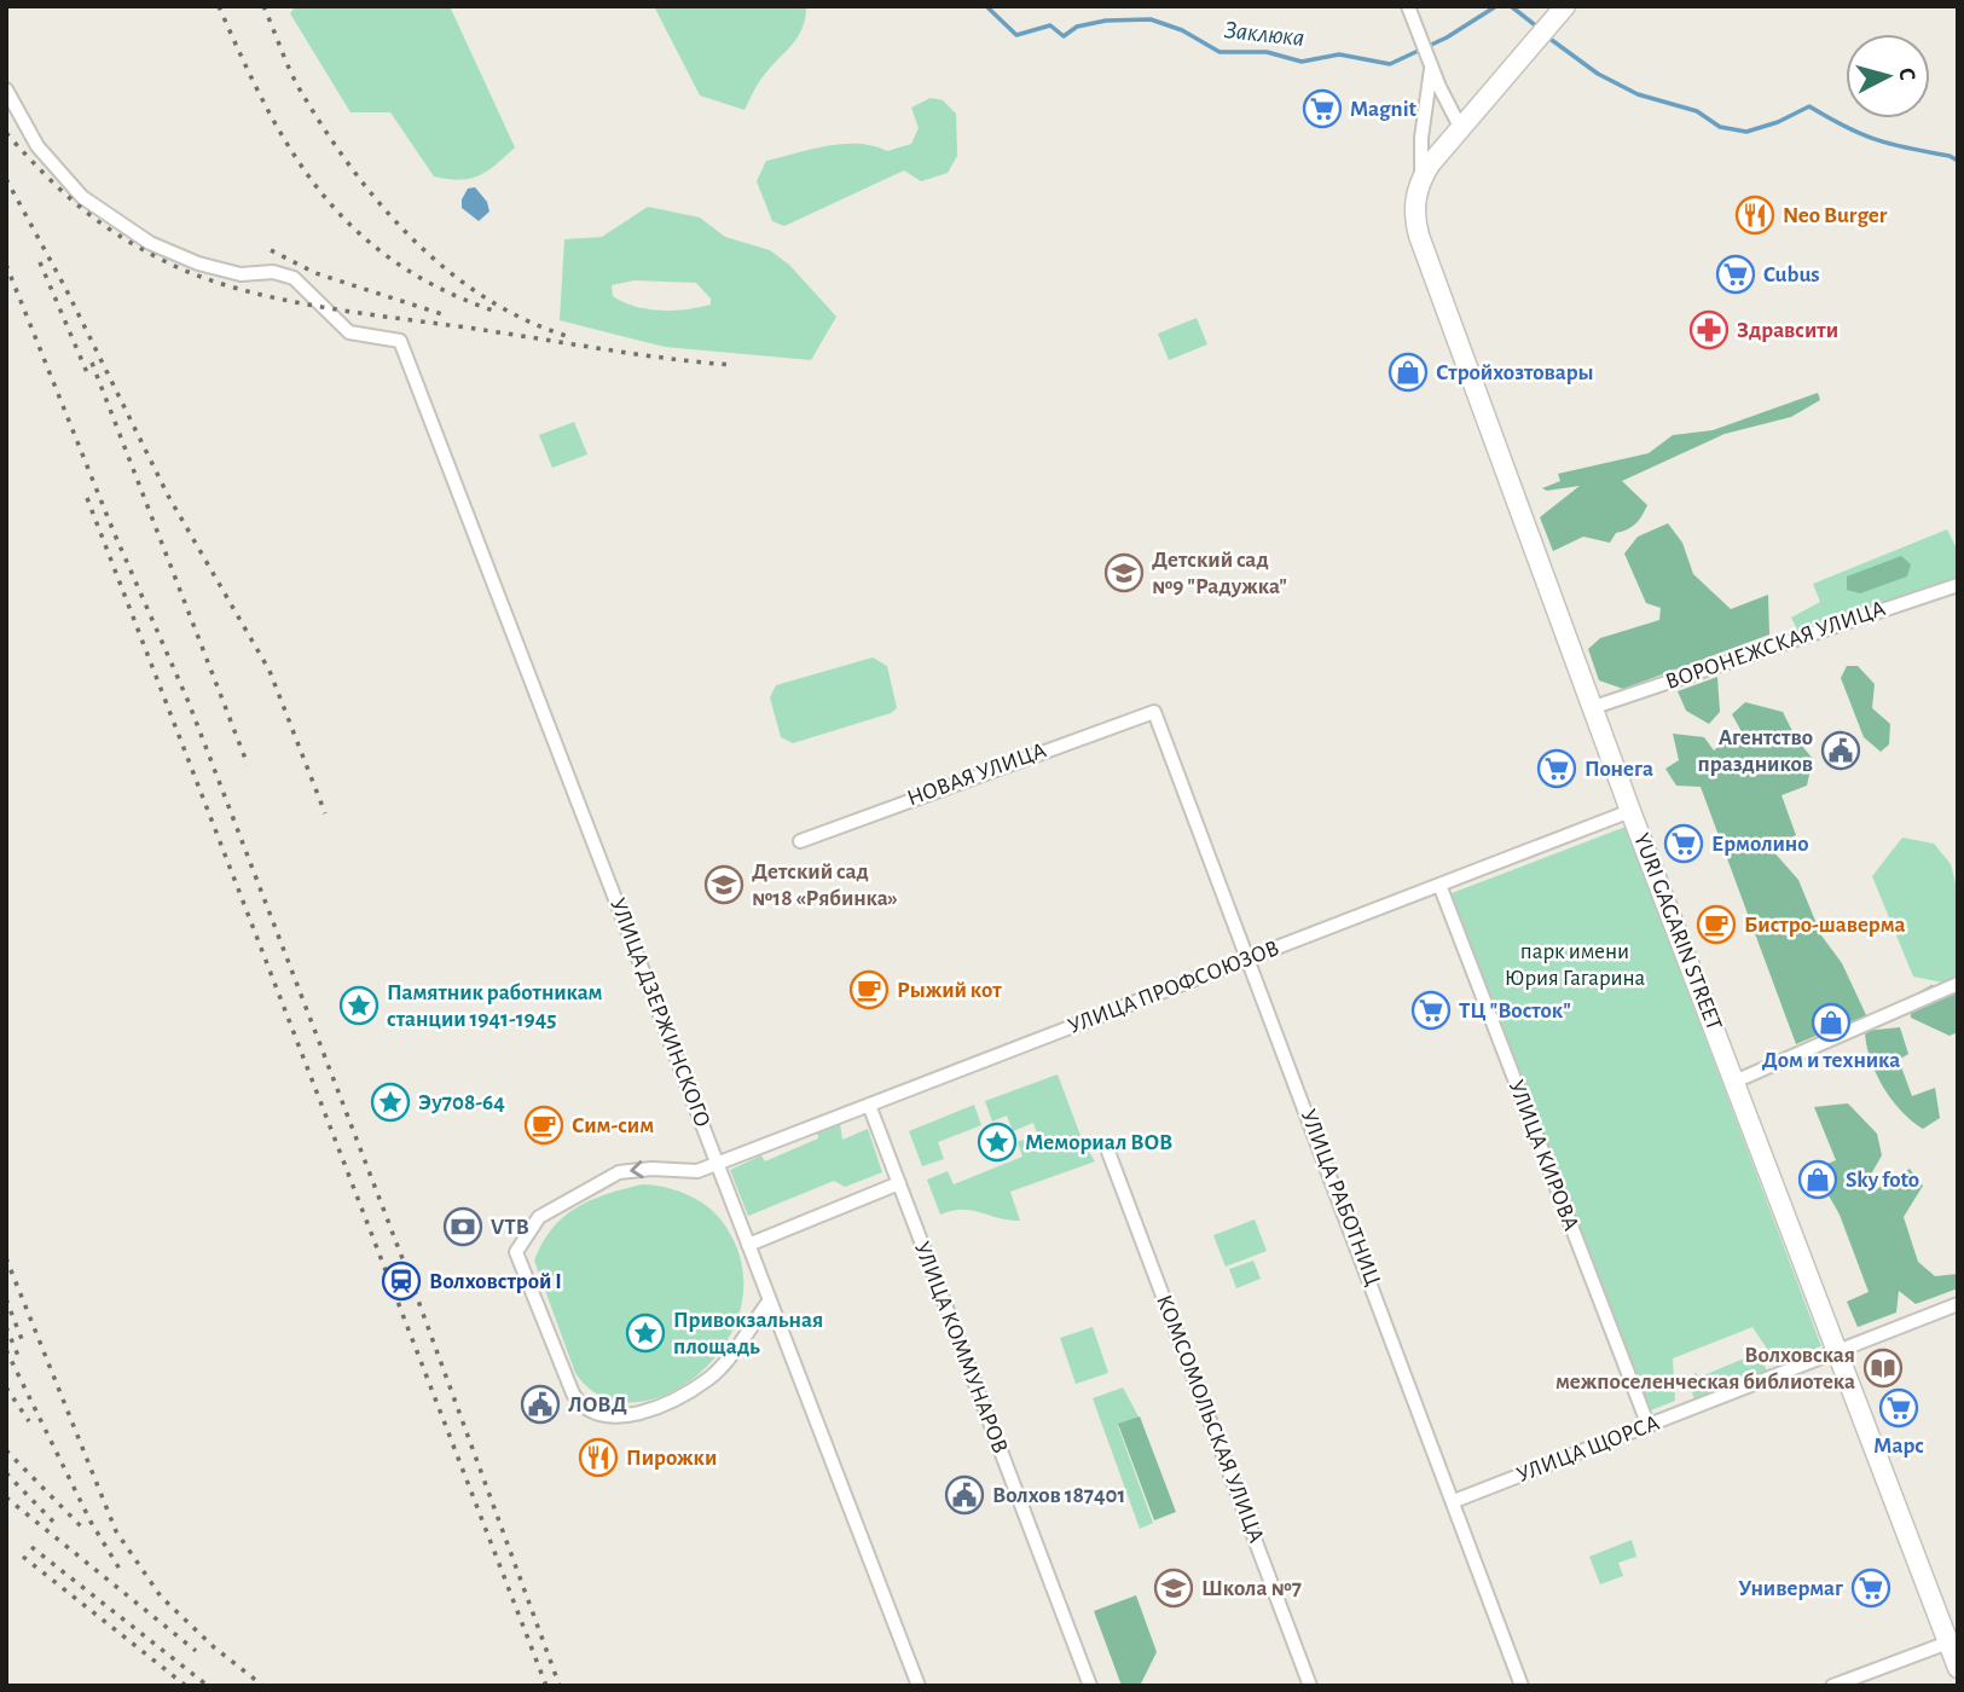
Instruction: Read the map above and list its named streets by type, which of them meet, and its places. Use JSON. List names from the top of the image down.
{
  "streets": {
    "main road": ["YURI GAGARIN STREET"],
    "street": [
      "ВОРОНЕЖСКАЯ УЛИЦА",
      "НОВАЯ УЛИЦА",
      "УЛИЦА ПРОФСОЮЗОВ",
      "УЛИЦА ДЗЕРЖИНСКОГО",
      "УЛИЦА КИРОВА",
      "УЛИЦА РАБОТНИЦ",
      "УЛИЦА КОММУНАРОВ",
      "КОМСОМОЛЬСКАЯ УЛИЦА",
      "УЛИЦА ЩОРСА"
    ]
  },
  "crossings": [
    ["ВОРОНЕЖСКАЯ УЛИЦА", "YURI GAGARIN STREET"],
    ["НОВАЯ УЛИЦА", "УЛИЦА РАБОТНИЦ"],
    ["YURI GAGARIN STREET", "УЛИЦА ПРОФСОЮЗОВ"],
    ["YURI GAGARIN STREET", "УЛИЦА ЩОРСА"],
    ["УЛИЦА ПРОФСОЮЗОВ", "УЛИЦА ДЗЕРЖИНСКОГО"],
    ["УЛИЦА ПРОФСОЮЗОВ", "УЛИЦА КИРОВА"],
    ["УЛИЦА ПРОФСОЮЗОВ", "УЛИЦА РАБОТНИЦ"],
    ["УЛИЦА ПРОФСОЮЗОВ", "УЛИЦА КОММУНАРОВ"],
    ["УЛИЦА КИРОВА", "УЛИЦА ЩОРСА"],
    ["УЛИЦА РАБОТНИЦ", "УЛИЦА ЩОРСА"]
  ],
  "water": ["Заклюка"],
  "parks": ["парк имени Юрия Гагарина"],
  "places": {
    "supermarket": [
      "Magnit",
      "Cubus",
      "Понега",
      "Ермолино",
      "ТЦ \"Восток\"",
      "Марс",
      "Универмаг"
    ],
    "restaurant": ["Neo Burger", "Пирожки"],
    "pharmacy": ["Здравсити"],
    "shop": ["Стройхозтовары", "Дом и техника", "Sky foto"],
    "school or university": ["Детский cад №9 \"Радужка\"", "Детский сад №18 «Рябинка»", "Школа №7"],
    "public building": ["Агентство праздников", "ЛОВД", "Волхов 187401"],
    "cafe": ["Бистро-шаверма", "Рыжий кот", "Сим-сим"],
    "place": [
      "Памятник работникам станции 1941-1945",
      "Эу708-64",
      "Мемориал ВОВ",
      "Привокзальная площадь"
    ],
    "bank": ["VTB"],
    "station": ["Волховстрой I"],
    "library": ["Волховская межпоселенческая библиотека"]
  },
  "north": "right"
}
